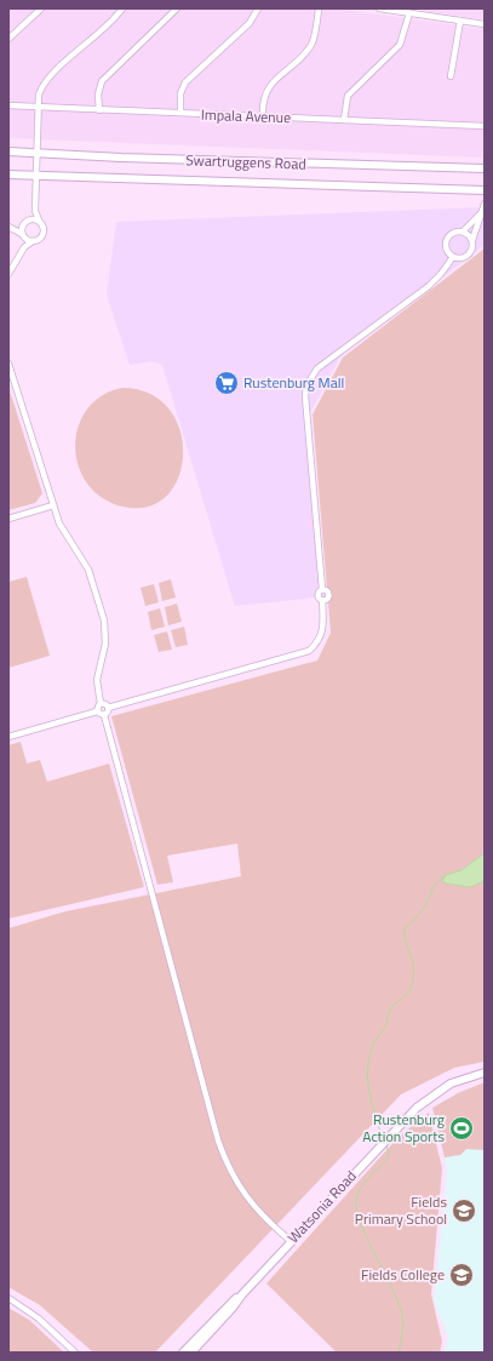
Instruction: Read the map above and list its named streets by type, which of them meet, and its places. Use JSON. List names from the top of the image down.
{
  "streets": {
    "main road": ["Swartruggens Road", "Watsonia Road"],
    "street": ["Impala Avenue"]
  },
  "places": {
    "supermarket": ["Rustenburg Mall"],
    "sports": ["Rustenburg Action Sports"],
    "school or university": ["Fields Primary School", "Fields College"]
  }
}
